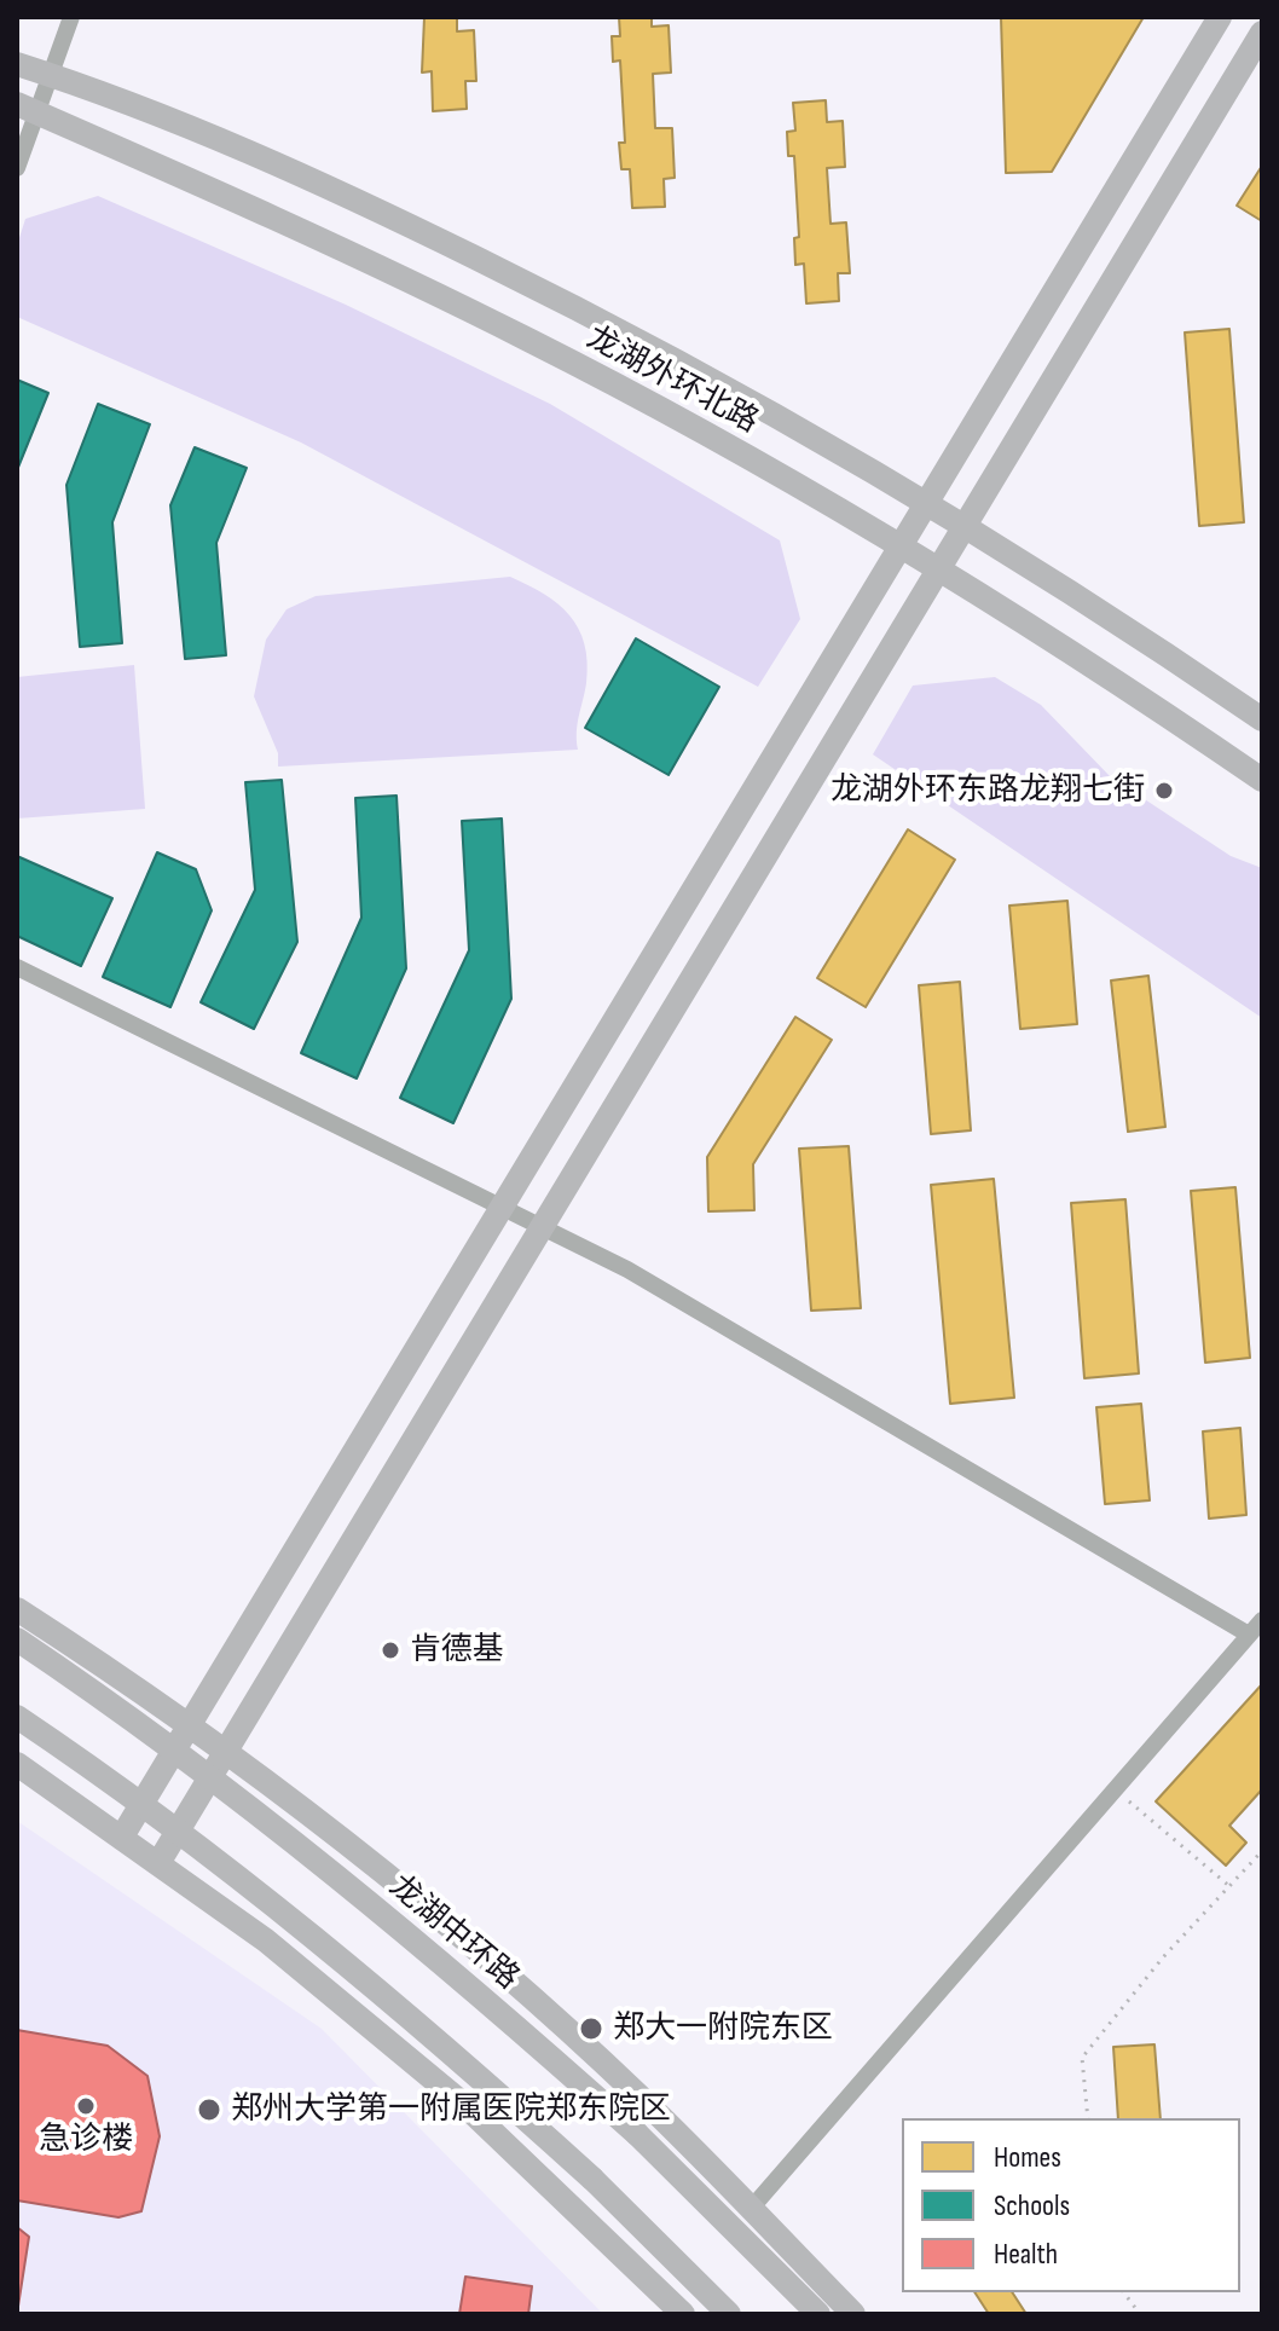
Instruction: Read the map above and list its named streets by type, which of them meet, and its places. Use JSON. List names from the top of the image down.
{
  "streets": {
    "street": ["龙湖外环北路", "龙湖中环路"]
  },
  "places": [
    "龙湖外环东路龙翔七街",
    "肯德基",
    "郑大一附院东区",
    "急诊楼",
    "郑州大学第一附属医院郑东院区"
  ],
  "legend": ["Homes", "Schools", "Health"]
}
